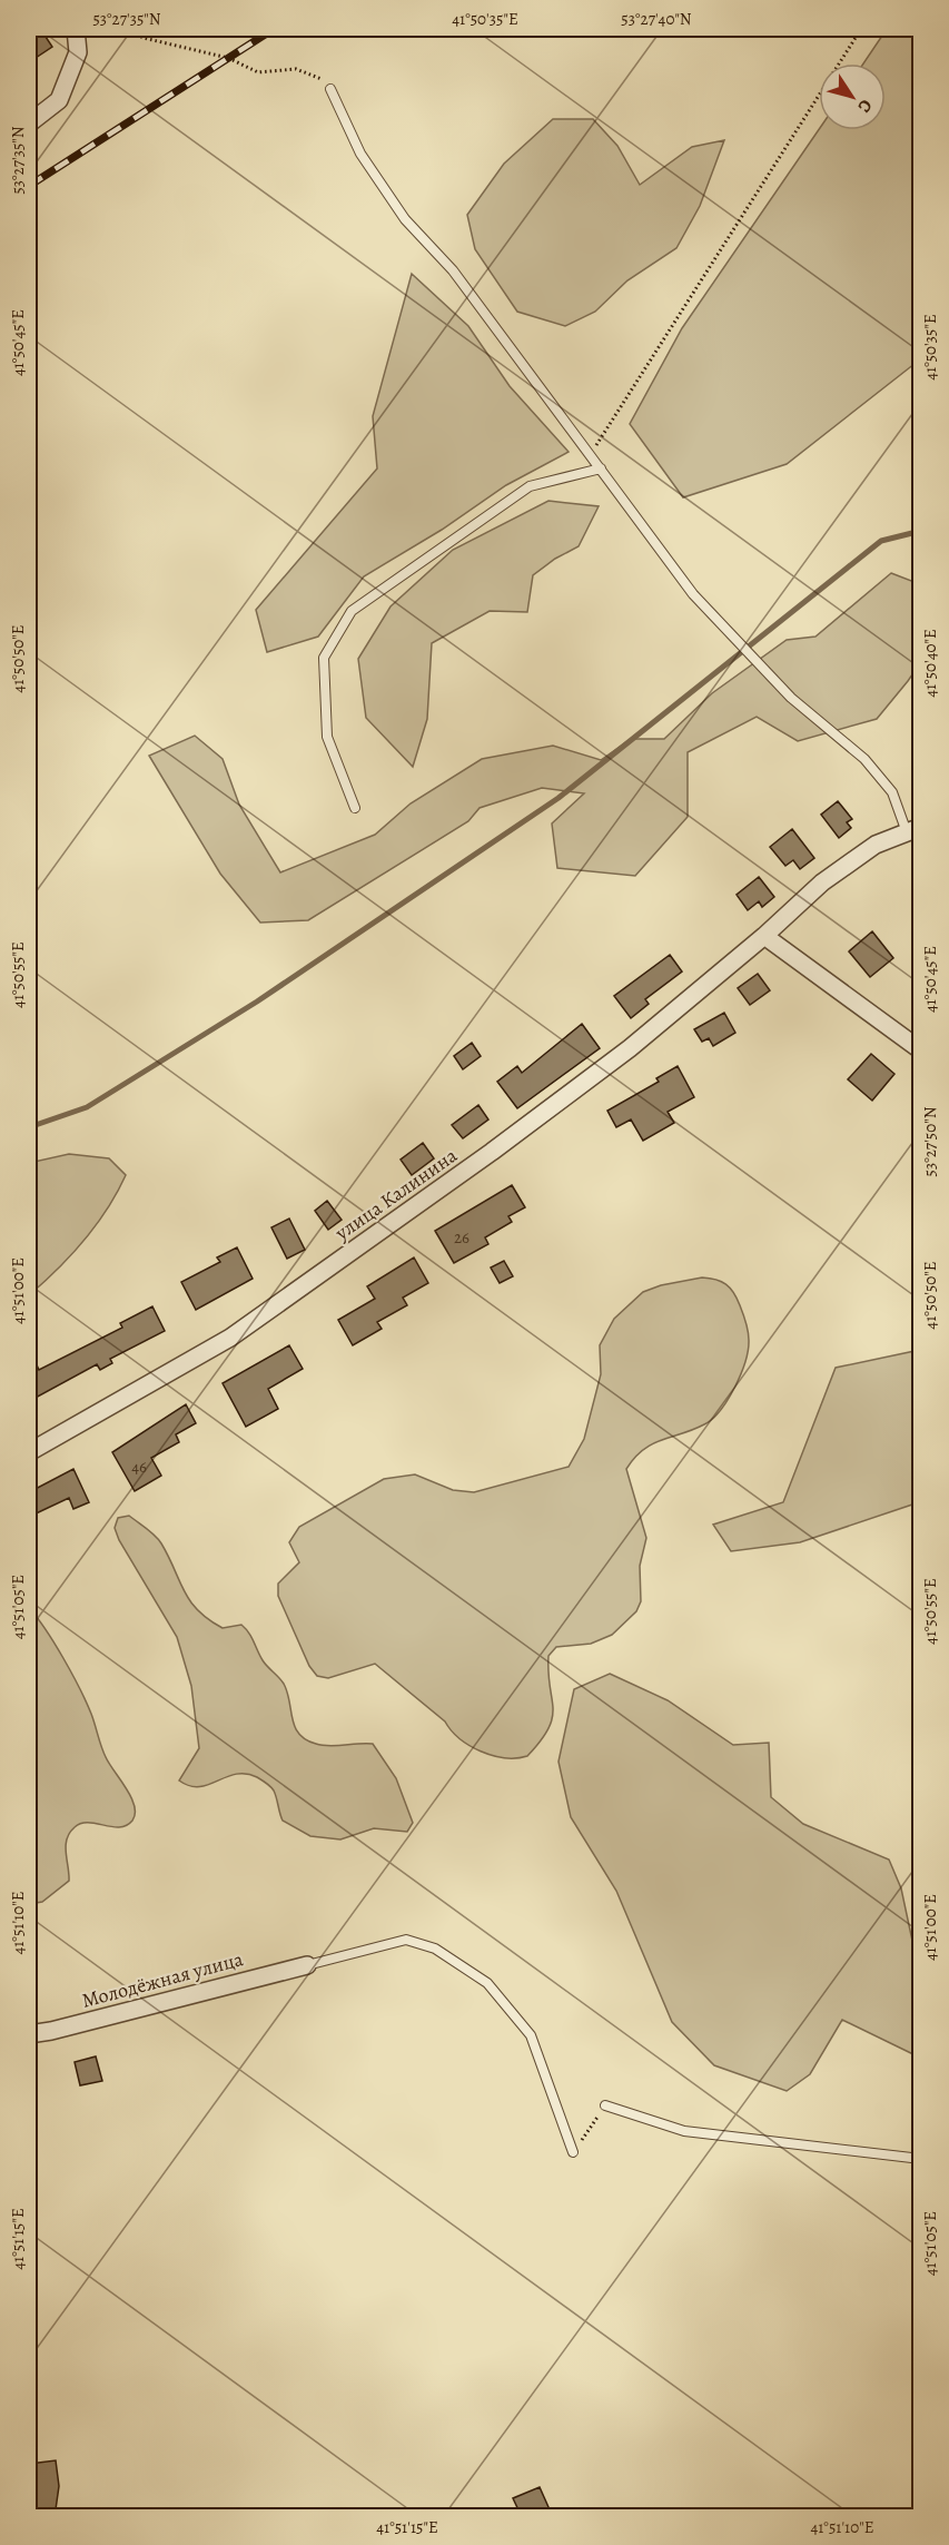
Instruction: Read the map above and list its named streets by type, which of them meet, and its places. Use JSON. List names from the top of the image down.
{
  "streets": {
    "street": ["улица Калинина", "Молодёжная улица"]
  },
  "house_numbers": ["26", "46"],
  "north": "bottom right",
  "coordinates": [
    "53°27'35\"N",
    "41°50'35\"E",
    "53°27'40\"N",
    "41°50'45\"E",
    "41°50'50\"E",
    "41°50'40\"E",
    "41°50'55\"E",
    "53°27'50\"N",
    "41°51'00\"E",
    "41°51'05\"E",
    "41°51'10\"E",
    "41°51'15\"E"
  ]
}
